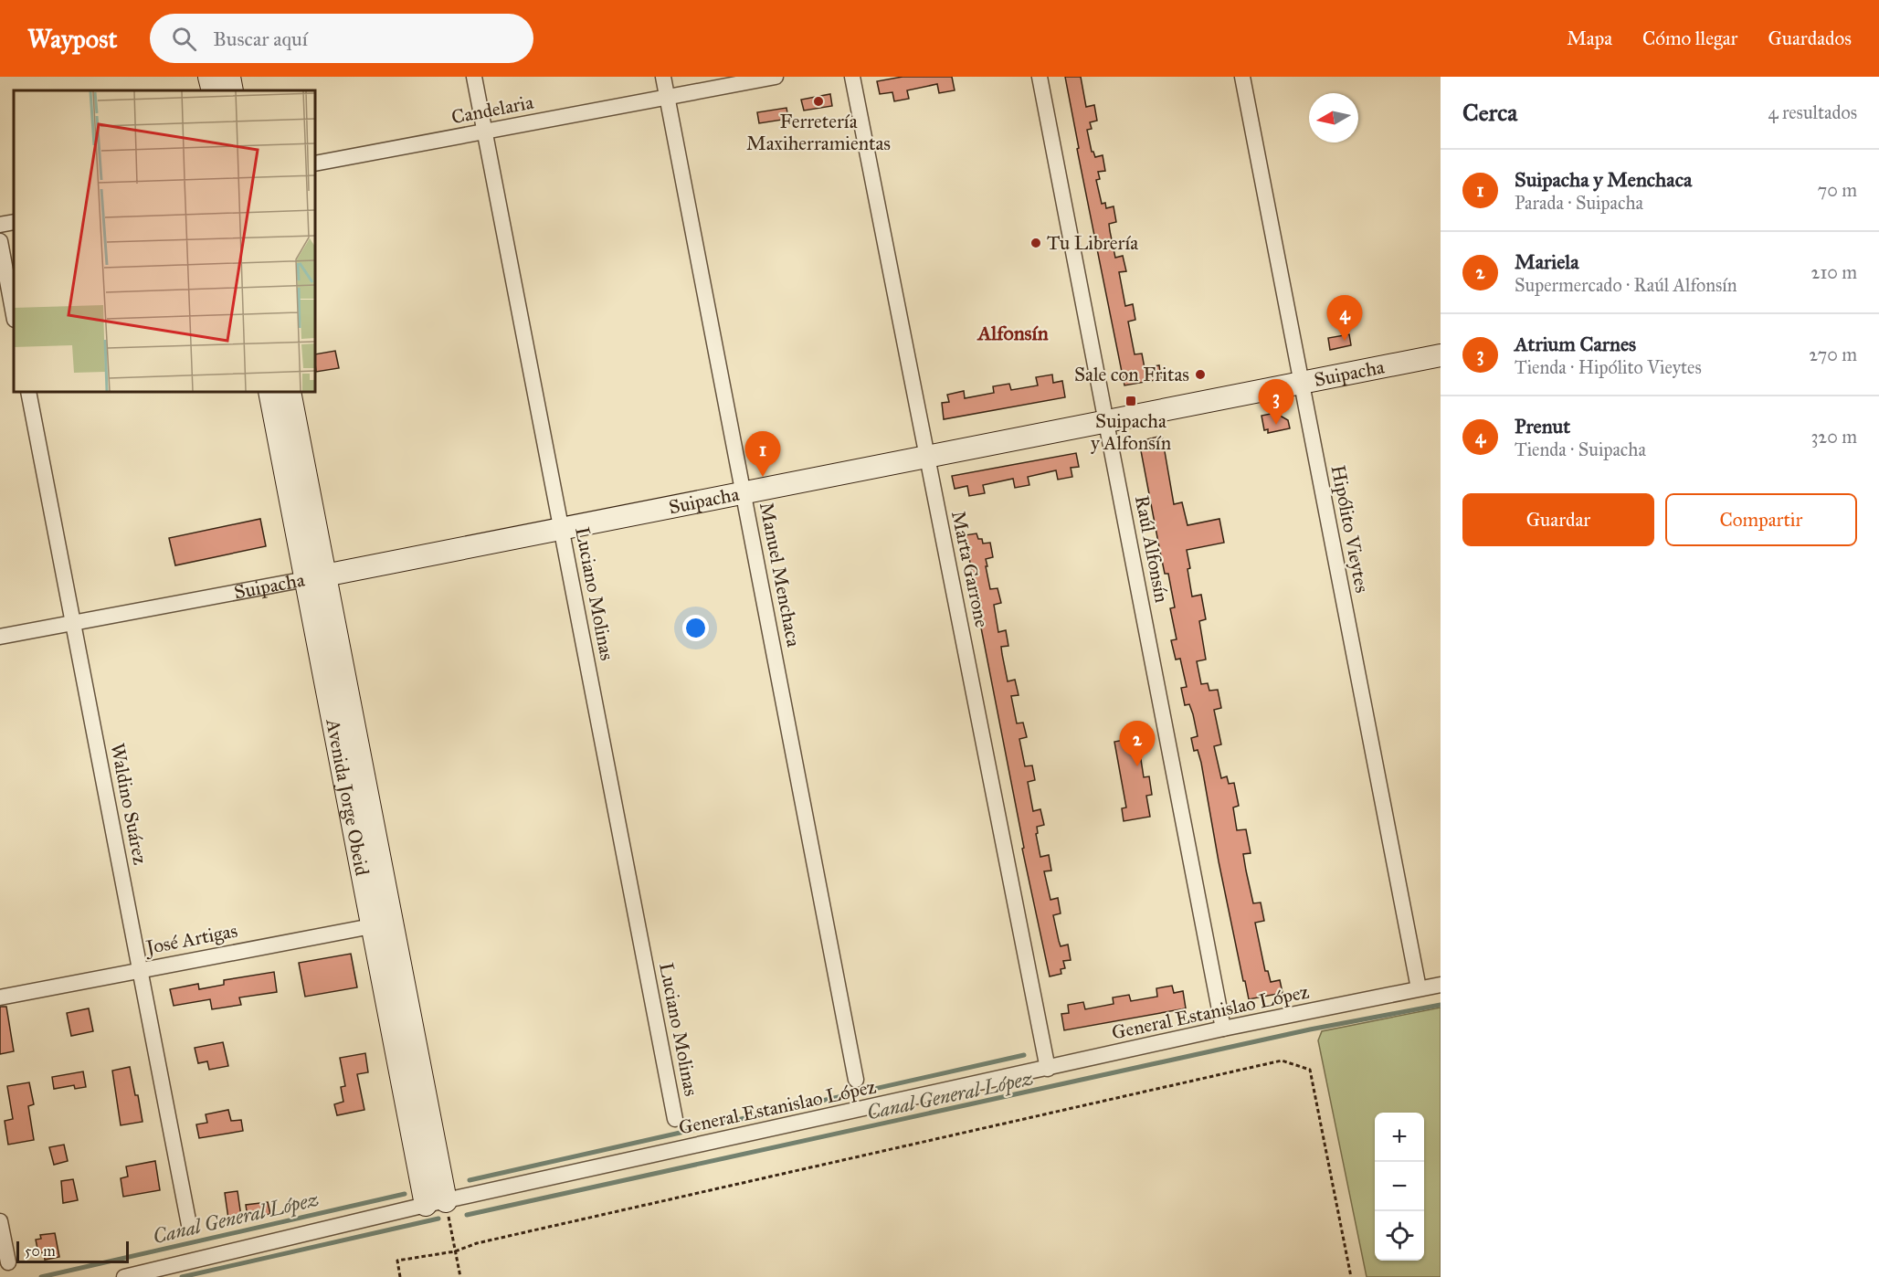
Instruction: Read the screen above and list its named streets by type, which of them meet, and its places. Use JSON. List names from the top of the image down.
{
  "streets": {
    "main road": ["Suipacha", "Avenida Jorge Obeid"],
    "street": [
      "Candelaria",
      "Hipólito Vieytes",
      "Raúl Alfonsín",
      "Marta Garrone",
      "Manuel Menchaca",
      "Luciano Molinas",
      "Waldino Suárez",
      "José Artigas",
      "General Estanislao López"
    ]
  },
  "crossings": [
    ["Candelaria", "Manuel Menchaca"],
    ["Candelaria", "Luciano Molinas"],
    ["Suipacha", "Hipólito Vieytes"],
    ["Suipacha", "Raúl Alfonsín"],
    ["Suipacha", "Marta Garrone"],
    ["Suipacha", "Manuel Menchaca"],
    ["Suipacha", "Luciano Molinas"],
    ["Suipacha", "Avenida Jorge Obeid"],
    ["Suipacha", "Waldino Suárez"],
    ["Hipólito Vieytes", "General Estanislao López"],
    ["Raúl Alfonsín", "General Estanislao López"],
    ["Marta Garrone", "General Estanislao López"],
    ["Avenida Jorge Obeid", "José Artigas"],
    ["Avenida Jorge Obeid", "General Estanislao López"],
    ["Waldino Suárez", "José Artigas"]
  ],
  "districts": ["Alfonsín"],
  "water": ["Canal General López"],
  "places": {
    "other": ["Ferretería Maxiherramientas", "Tu Librería", "Sale con Fritas"],
    "transit": ["Suipacha y Alfonsín"]
  },
  "scale_bar": "50 m",
  "north": "left",
  "page": {
    "header": "Waypost",
    "search": "Buscar aquí",
    "nav": ["Mapa", "Cómo llegar", "Guardados"],
    "heading": ["Cerca", "4 resultados"],
    "list": [
      {
        "mark": "1",
        "name": "Suipacha y Menchaca",
        "note": "Parada · Suipacha",
        "value": "70 m"
      },
      {
        "mark": "2",
        "name": "Mariela",
        "note": "Supermercado · Raúl Alfonsín",
        "value": "210 m"
      },
      {
        "mark": "3",
        "name": "Atrium Carnes",
        "note": "Tienda · Hipólito Vieytes",
        "value": "270 m"
      },
      {
        "mark": "4",
        "name": "Prenut",
        "note": "Tienda · Suipacha",
        "value": "320 m"
      }
    ],
    "pins": [
      "4",
      "3",
      "1",
      "2"
    ],
    "buttons": ["Guardar", "Compartir"],
    "map_buttons": ["+", "−"],
    "scale": "50 m"
  }
}
